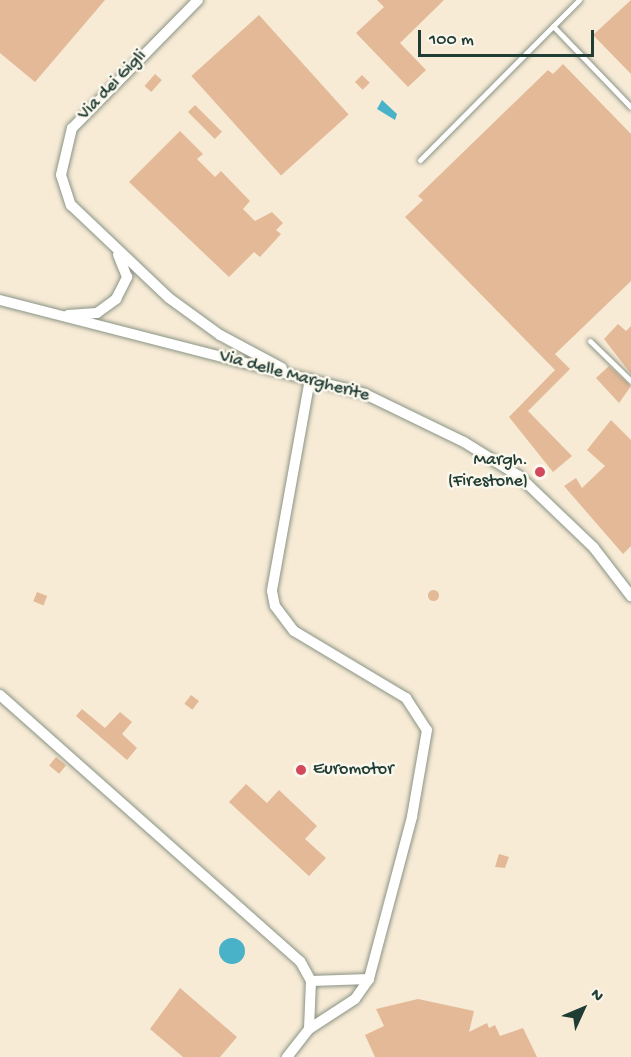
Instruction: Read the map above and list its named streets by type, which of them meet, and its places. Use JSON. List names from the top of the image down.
{
  "streets": {
    "street": ["Via dei Gigli", "Via delle Margherite"]
  },
  "crossings": [
    ["Via dei Gigli", "Via delle Margherite"]
  ],
  "places": ["Margh. (Firestone)", "Euromotor"],
  "scale_bar": "100 m",
  "north": "top right"
}
